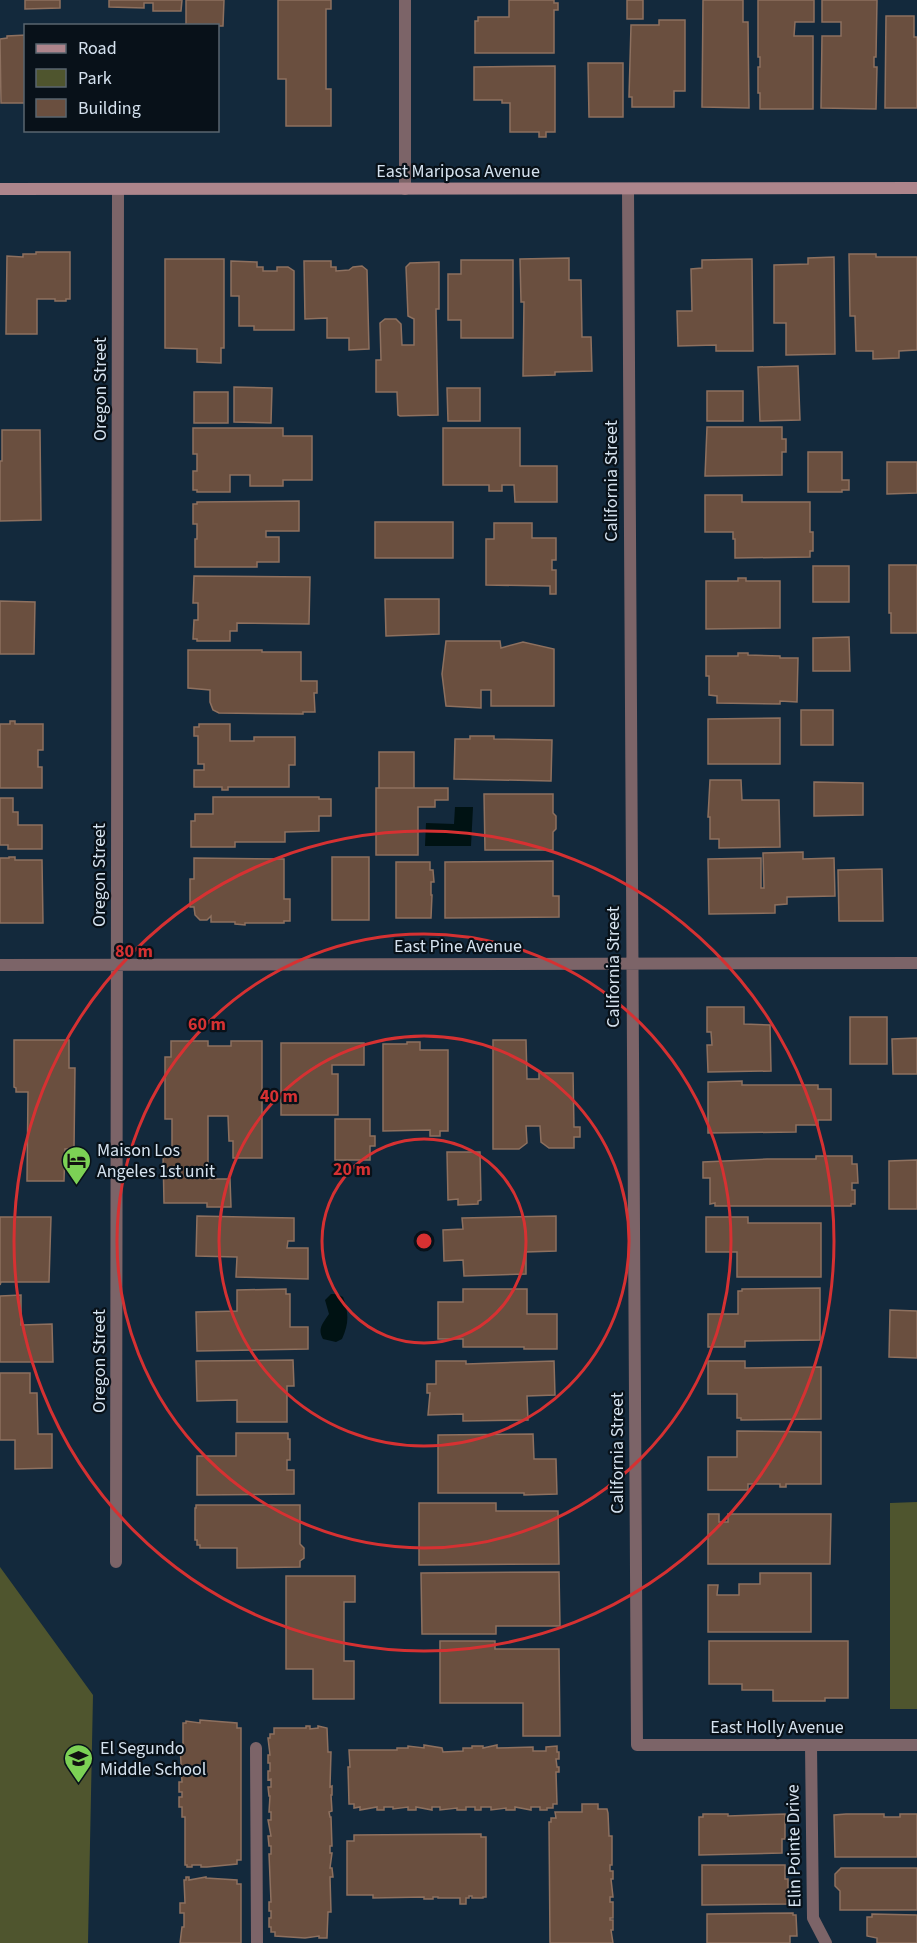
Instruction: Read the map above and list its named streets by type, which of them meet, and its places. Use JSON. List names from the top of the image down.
{
  "streets": {
    "street": [
      "East Mariposa Avenue",
      "Oregon Street",
      "California Street",
      "East Pine Avenue",
      "East Holly Avenue",
      "Elin Pointe Drive"
    ]
  },
  "crossings": [
    ["East Mariposa Avenue", "Oregon Street"],
    ["East Mariposa Avenue", "California Street"],
    ["Oregon Street", "East Pine Avenue"],
    ["California Street", "East Pine Avenue"],
    ["California Street", "East Holly Avenue"],
    ["East Holly Avenue", "Elin Pointe Drive"]
  ],
  "places": {
    "hotel": ["Maison Los Angeles 1st unit"],
    "school or university": ["El Segundo Middle School"]
  },
  "legend": ["Road", "Park", "Building"],
  "rings": [
    "80 m",
    "60 m",
    "40 m",
    "20 m"
  ]
}
